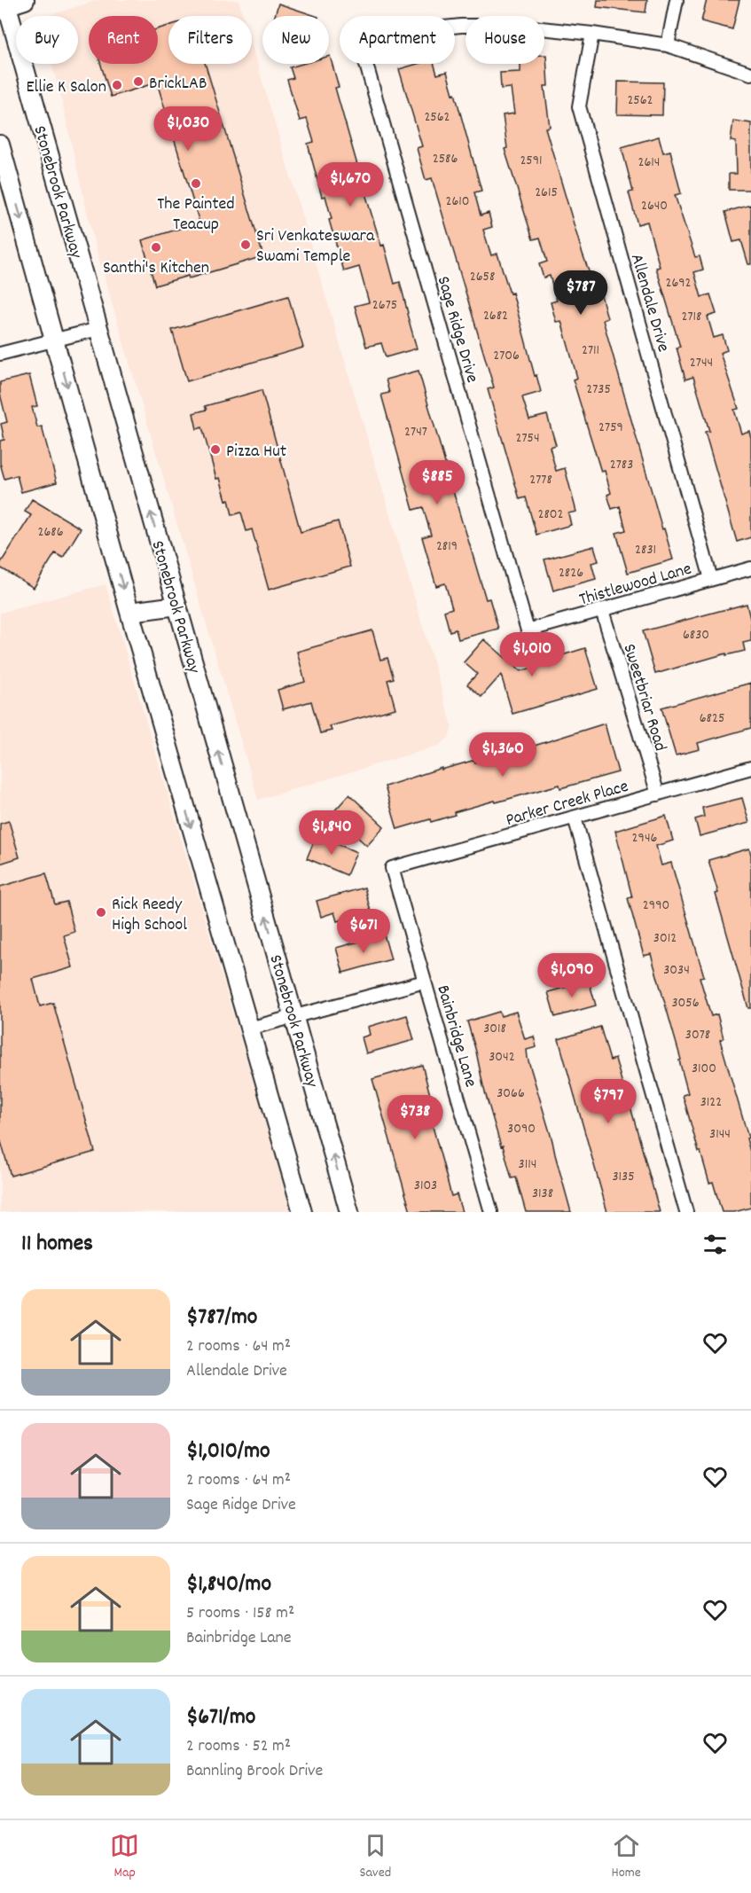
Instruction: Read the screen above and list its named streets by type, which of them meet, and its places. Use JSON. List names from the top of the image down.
{
  "streets": {
    "main road": ["Stonebrook Parkway"],
    "street": [
      "Allendale Drive",
      "Sage Ridge Drive",
      "Thistlewood Lane",
      "Sweetbriar Road",
      "Parker Creek Place",
      "Bainbridge Lane"
    ]
  },
  "crossings": [
    ["Allendale Drive", "Sage Ridge Drive"],
    ["Allendale Drive", "Thistlewood Lane"],
    ["Sage Ridge Drive", "Thistlewood Lane"],
    ["Thistlewood Lane", "Sweetbriar Road"],
    ["Sweetbriar Road", "Parker Creek Place"],
    ["Parker Creek Place", "Bainbridge Lane"]
  ],
  "places": [
    "BrickLAB",
    "Ellie K Salon",
    "The Painted Teacup",
    "Sri Venkateswara Swami Temple",
    "Santhi's Kitchen",
    "Pizza Hut",
    "Rick Reedy High School"
  ],
  "house_numbers": [
    "2562",
    "2562",
    "2586",
    "2591",
    "2614",
    "2615",
    "2610",
    "2640",
    "2658",
    "2692",
    "2675",
    "2682",
    "2718",
    "2711",
    "2706",
    "2744",
    "2735",
    "2759",
    "2747",
    "2754",
    "2783",
    "2778",
    "2802",
    "2686",
    "2819",
    "2831",
    "2826",
    "6830",
    "6825",
    "2946",
    "2990",
    "3012",
    "3034",
    "3056",
    "3018",
    "3078",
    "3042",
    "3100",
    "3066",
    "3122",
    "3090",
    "3144",
    "3114",
    "3135",
    "3103",
    "3138"
  ],
  "page": {
    "chip": [
      "Buy",
      "Rent",
      "Filters",
      "New",
      "Apartment",
      "House"
    ],
    "price": [
      "$1,030",
      "$1,670",
      "$787",
      "$885",
      "$1,010",
      "$1,360",
      "$1,840",
      "$671",
      "$1,090",
      "$797",
      "$738"
    ],
    "heading": "11 homes",
    "list": [
      {
        "name": "$787/mo",
        "note": "2 rooms · 64 m² · Allendale Drive"
      },
      {
        "name": "$1,010/mo",
        "note": "2 rooms · 64 m² · Sage Ridge Drive"
      },
      {
        "name": "$1,840/mo",
        "note": "5 rooms · 158 m² · Bainbridge Lane"
      },
      {
        "name": "$671/mo",
        "note": "2 rooms · 52 m² · Bannling Brook Drive"
      }
    ],
    "tabs": ["Map", "Saved", "Home"]
  }
}
